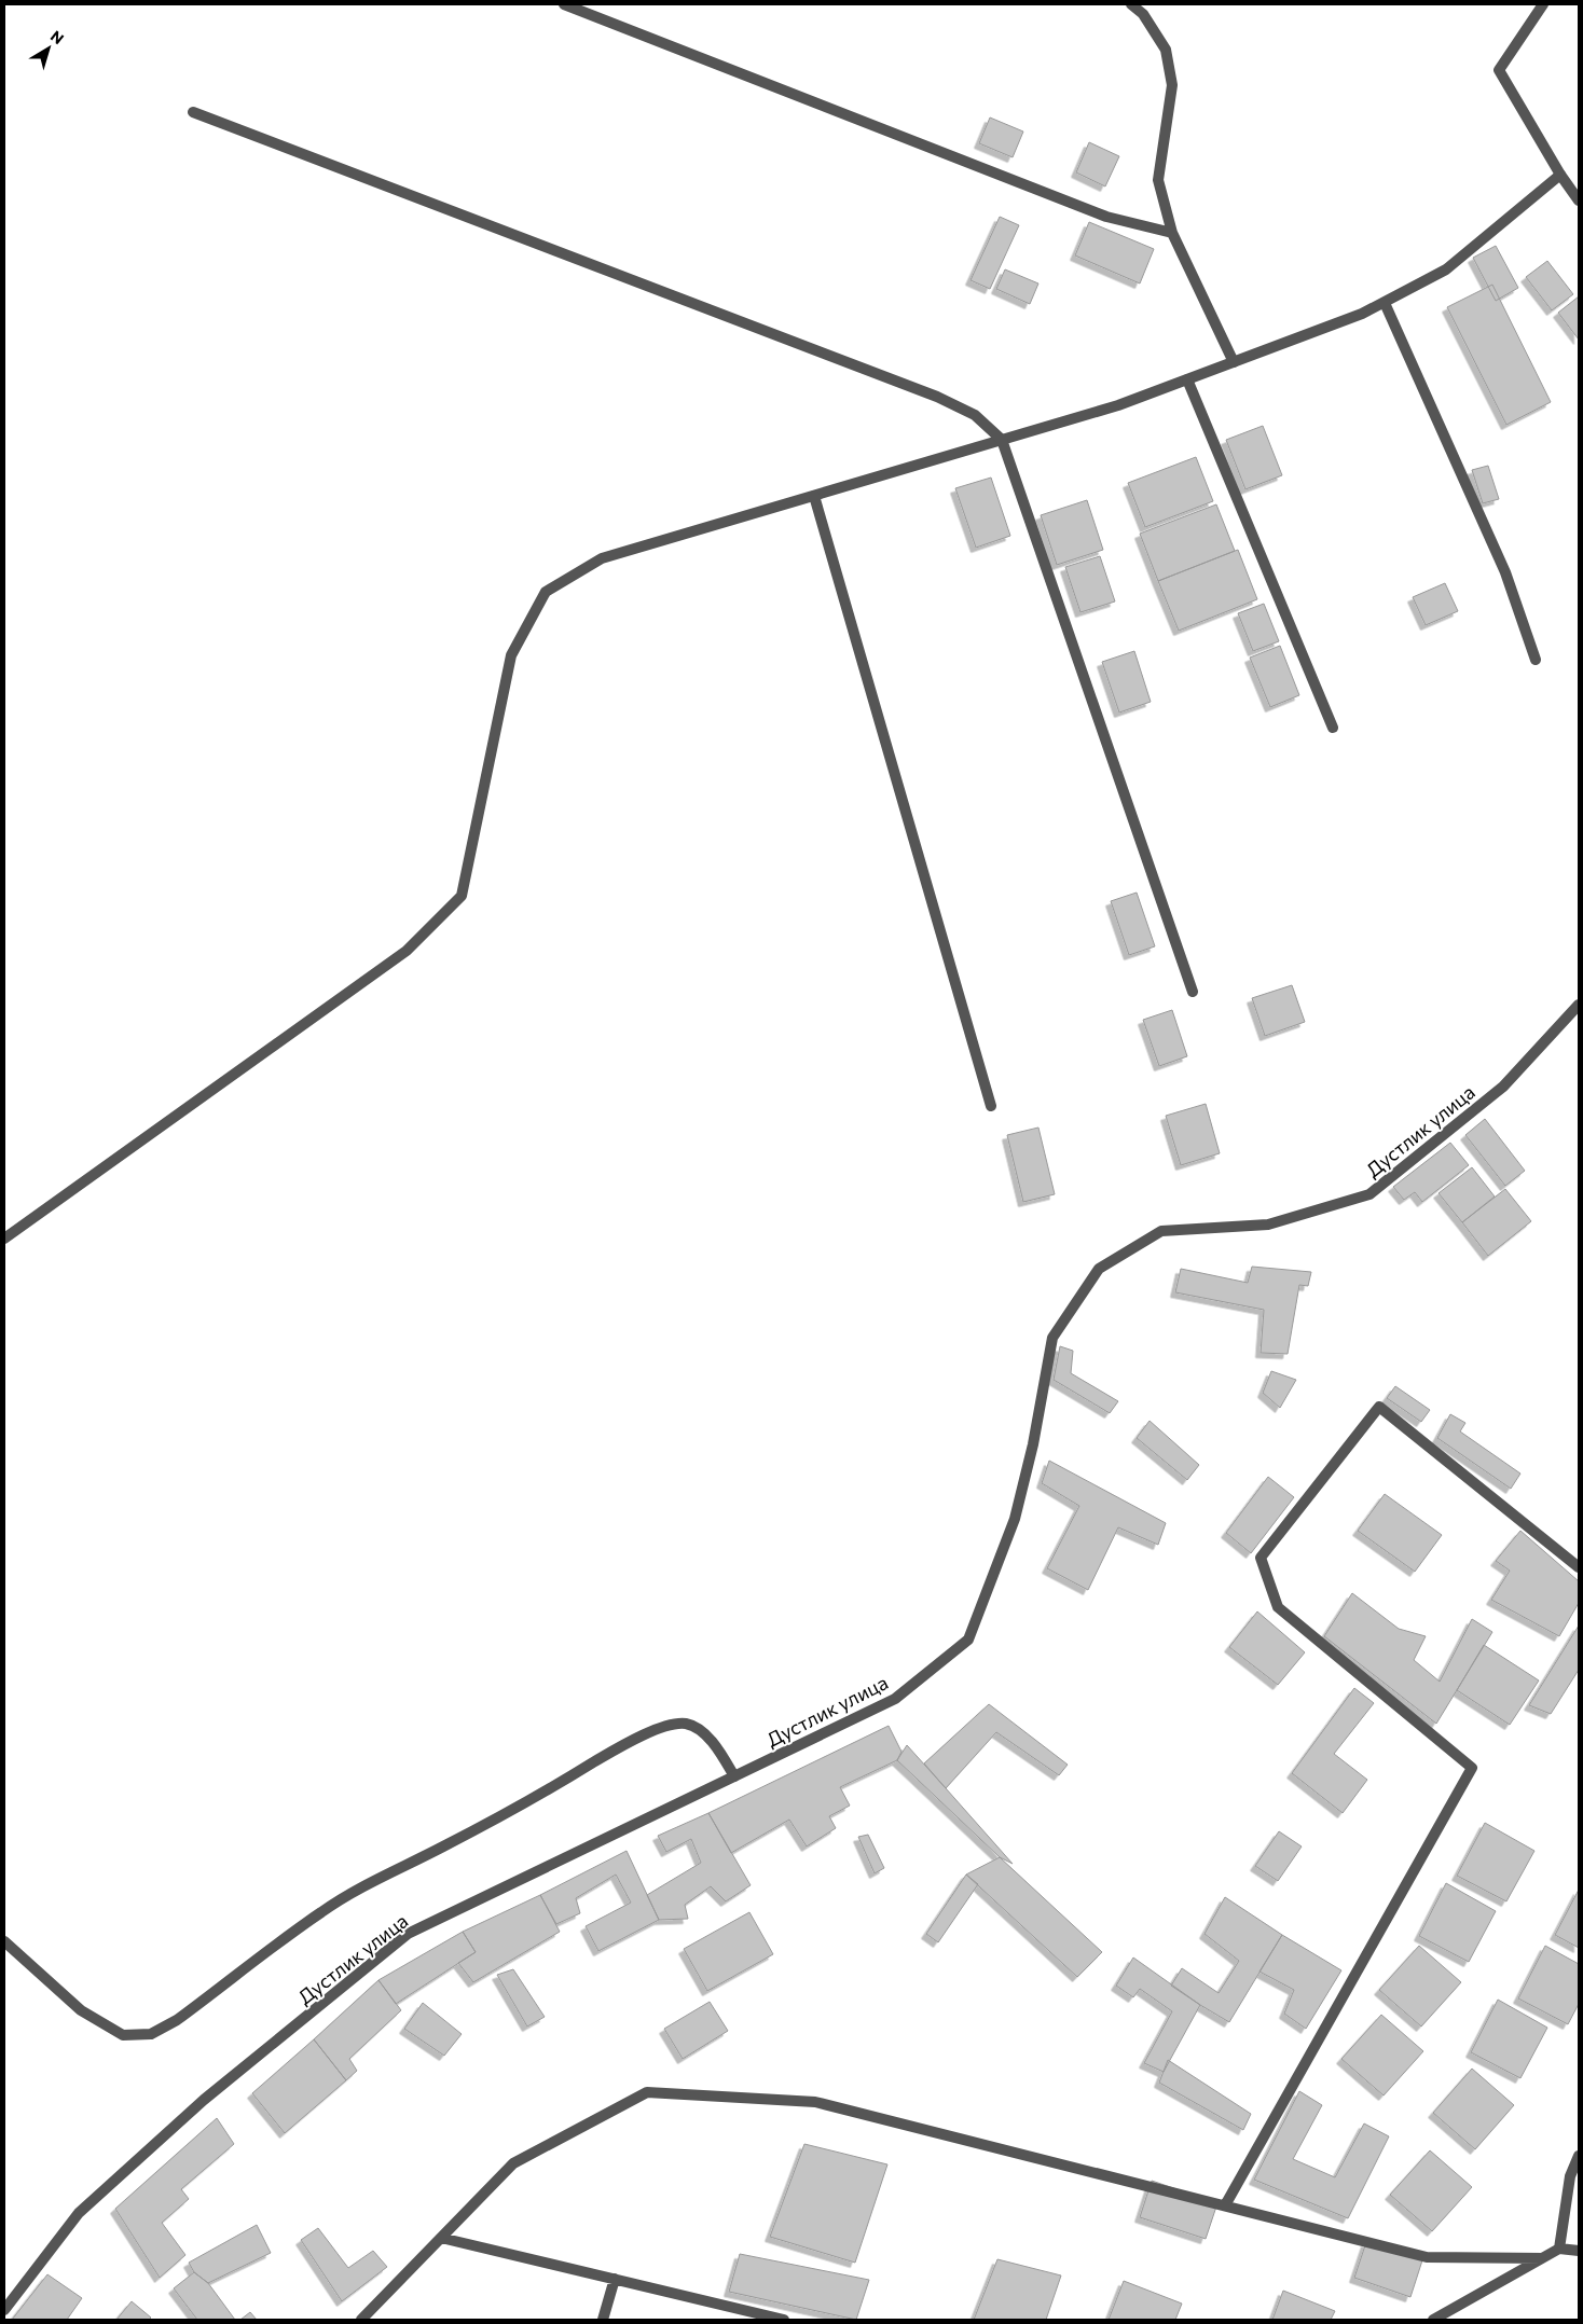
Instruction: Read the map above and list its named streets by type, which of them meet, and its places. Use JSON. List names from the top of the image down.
{
  "streets": {
    "street": ["Дустлик улица"]
  },
  "north": "top right"
}
